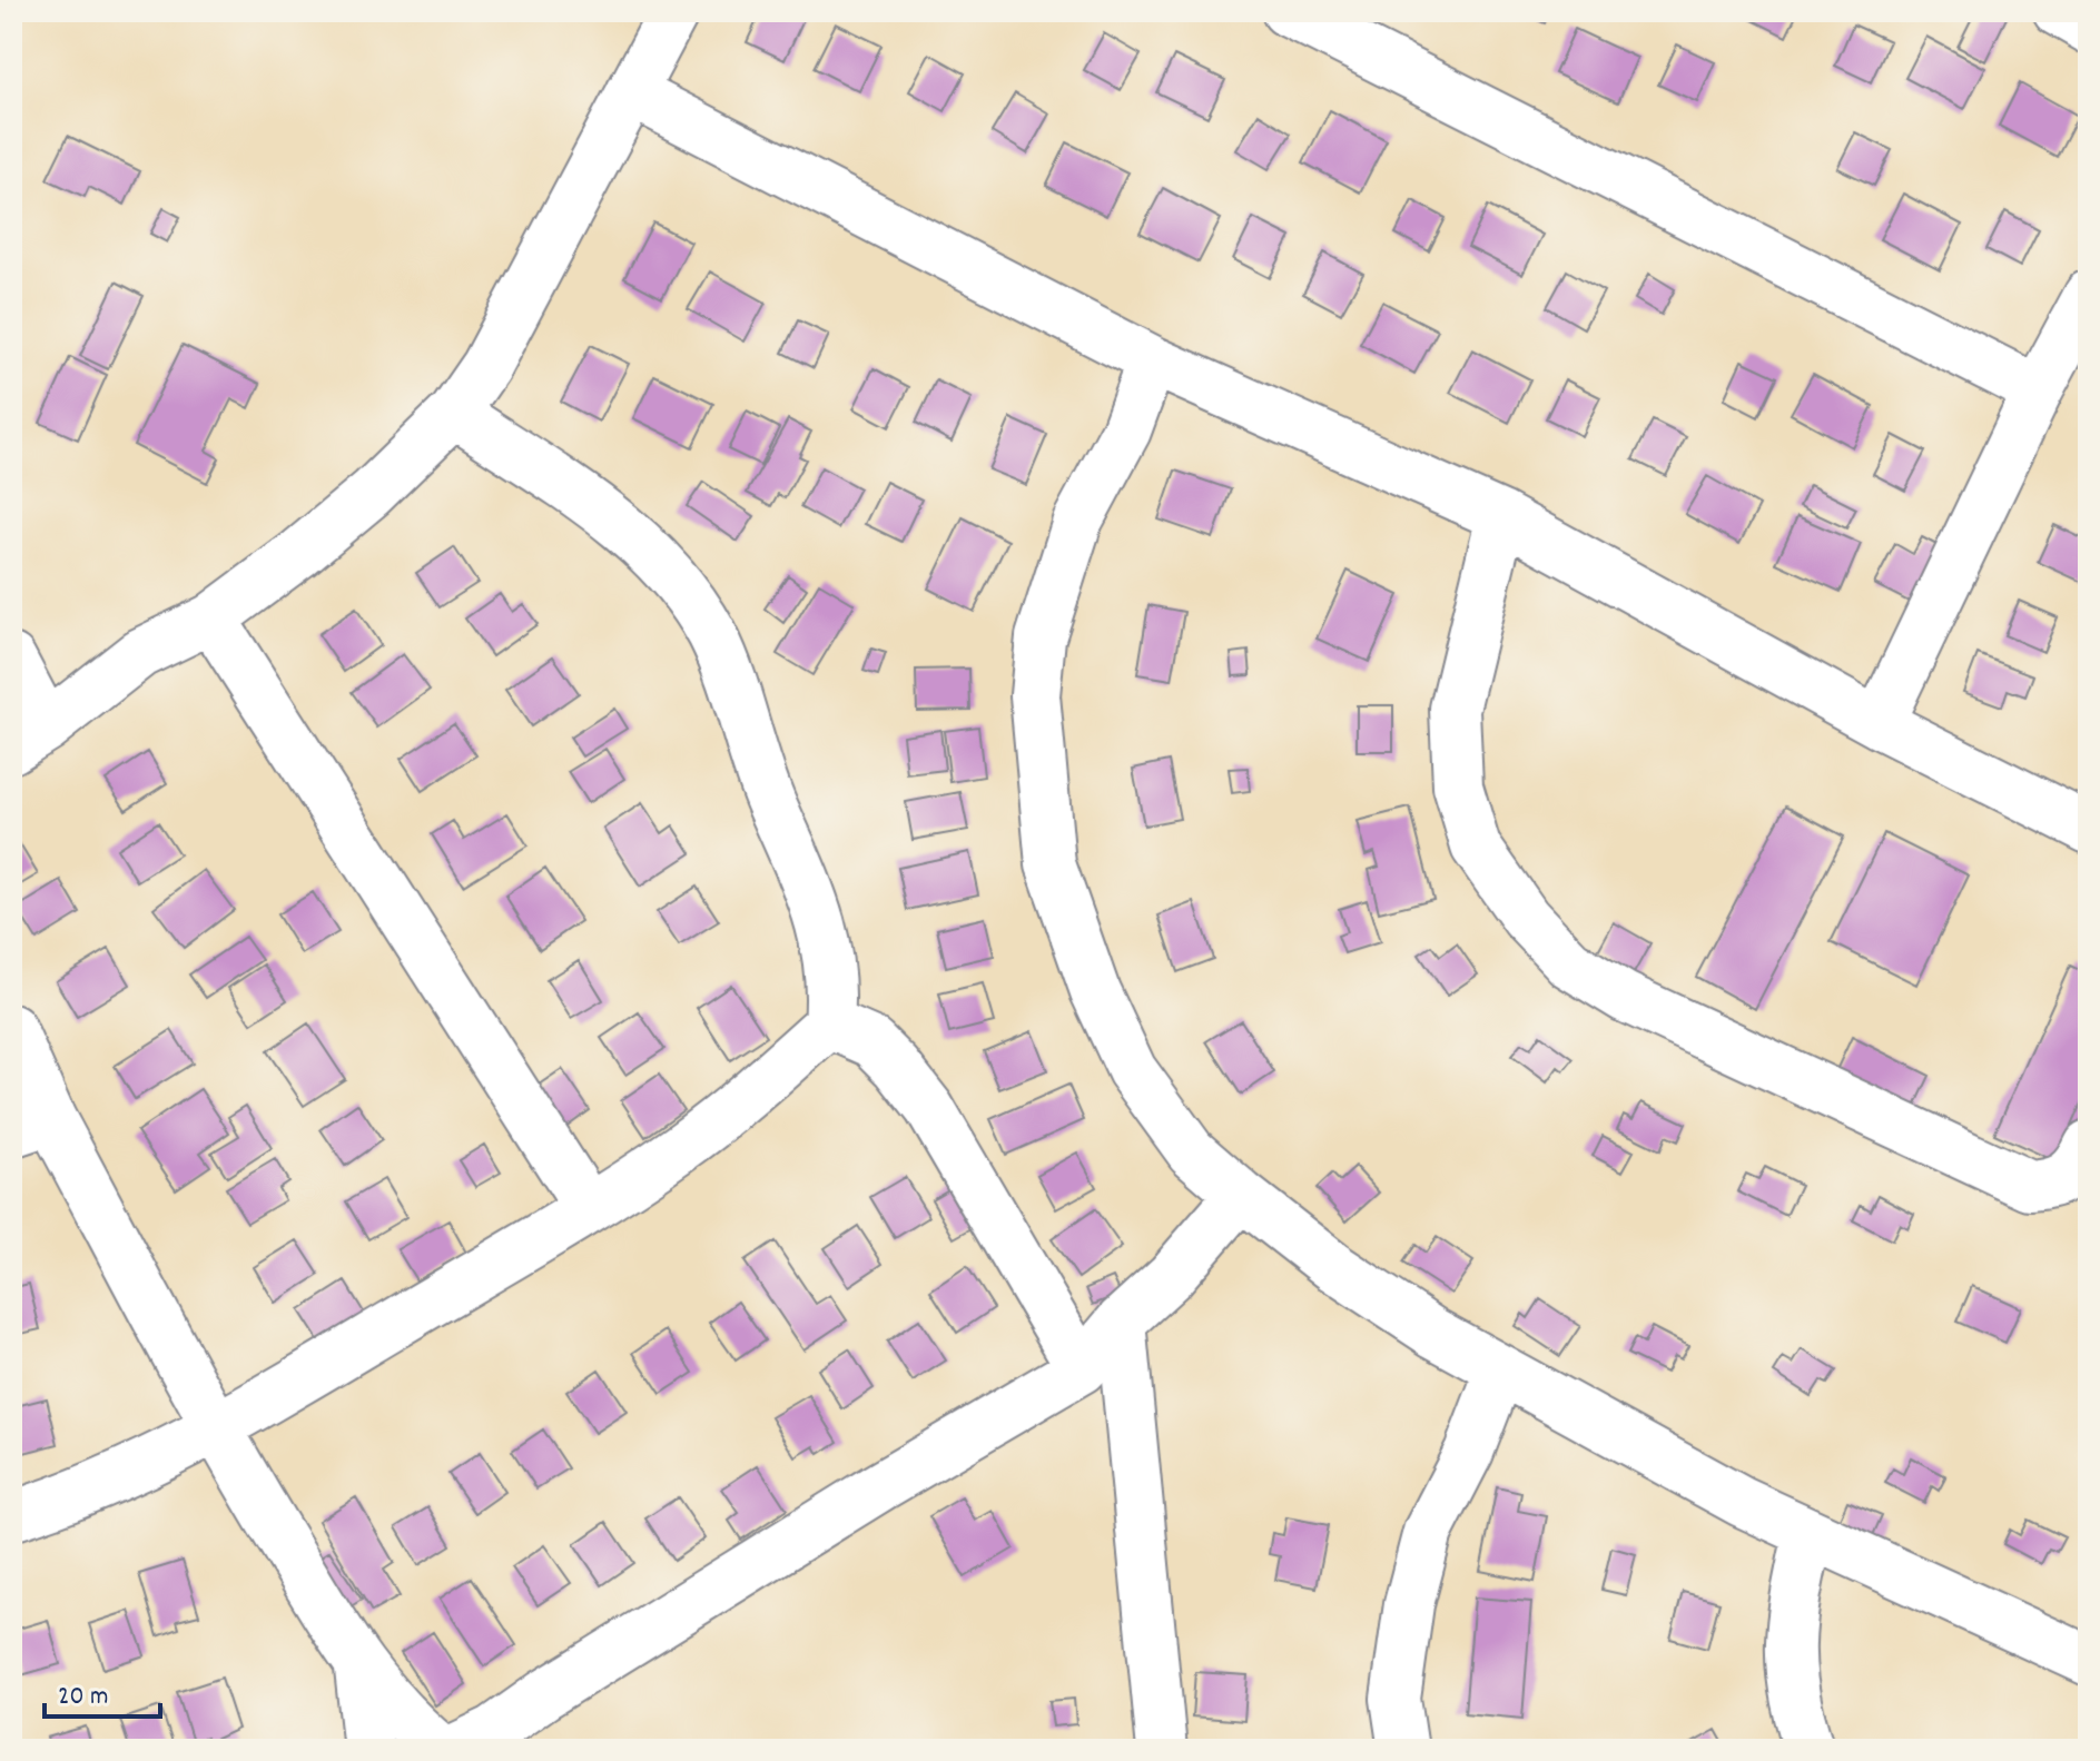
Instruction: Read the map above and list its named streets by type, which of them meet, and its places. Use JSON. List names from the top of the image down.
{
  "scale_bar": "20 m"
}
